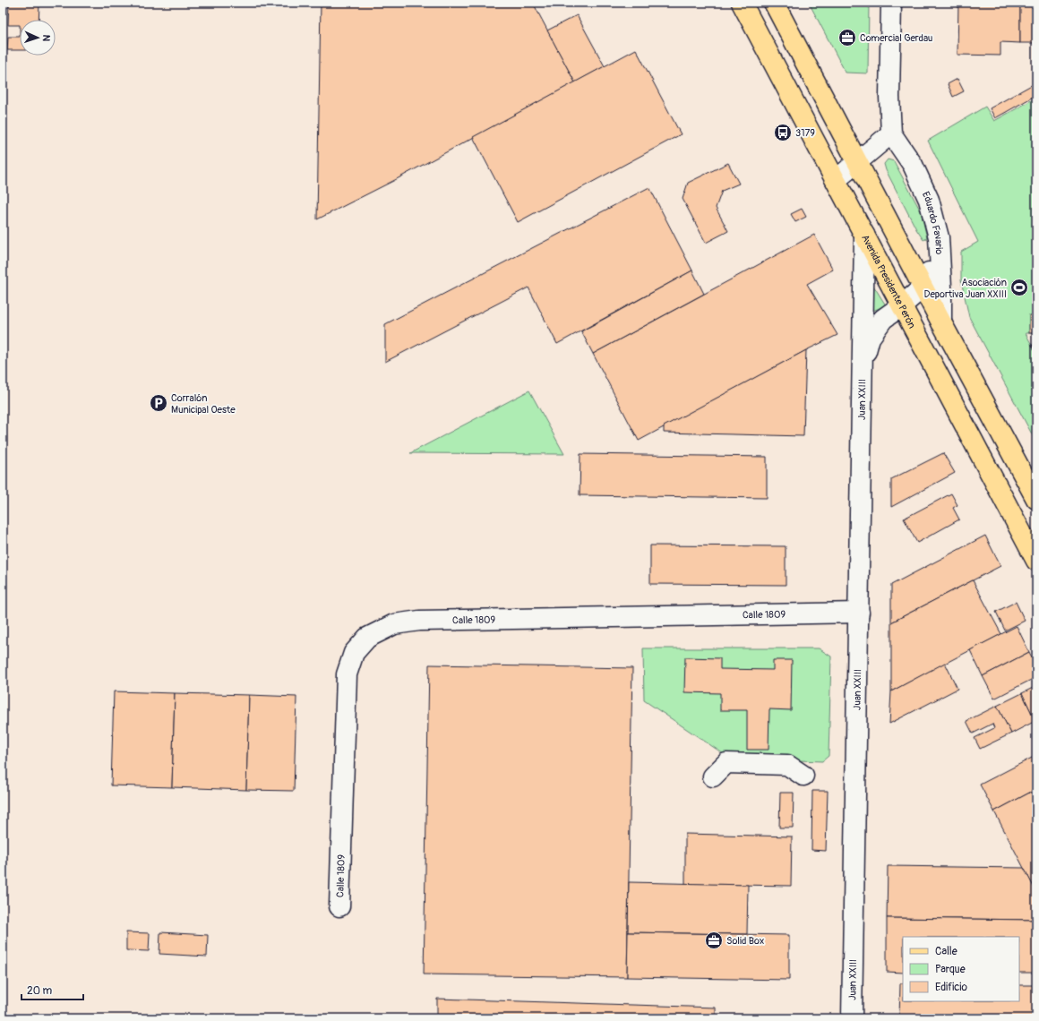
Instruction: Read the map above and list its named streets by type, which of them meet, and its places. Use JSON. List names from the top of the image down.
{
  "streets": {
    "main road": ["Avenida Presidente Perón"],
    "lane": ["Eduardo Favario", "Juan XXIII", "Calle 1809"]
  },
  "crossings": [
    ["Eduardo Favario", "Juan XXIII"],
    ["Avenida Presidente Perón", "Juan XXIII"],
    ["Juan XXIII", "Calle 1809"]
  ],
  "places": {
    "office": ["Comercial Gerdau", "Solid Box"],
    "bus stop": ["3179"],
    "sports": ["Asociación Deportiva Juan XXIII"],
    "parking": ["Corralón Municipal Oeste"]
  },
  "legend": ["Calle", "Parque", "Edificio"],
  "scale_bar": "20 m",
  "north": "right"
}
